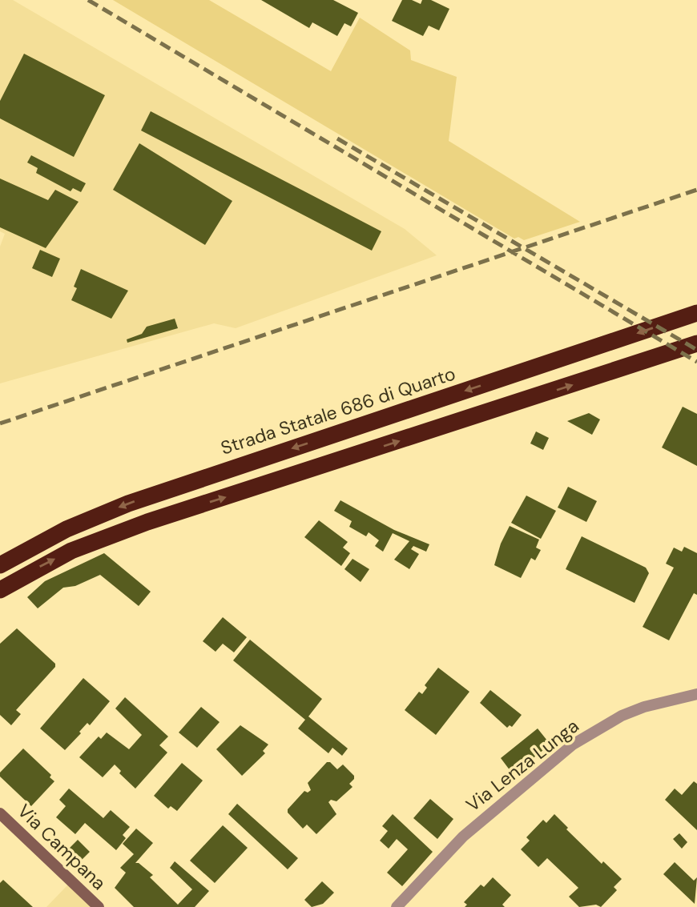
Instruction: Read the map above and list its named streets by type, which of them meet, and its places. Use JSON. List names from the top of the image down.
{
  "streets": {
    "highway": ["Strada Statale 686 di Quarto"],
    "main road": ["Via Campana"],
    "street": ["Via Lenza Lunga"]
  }
}
